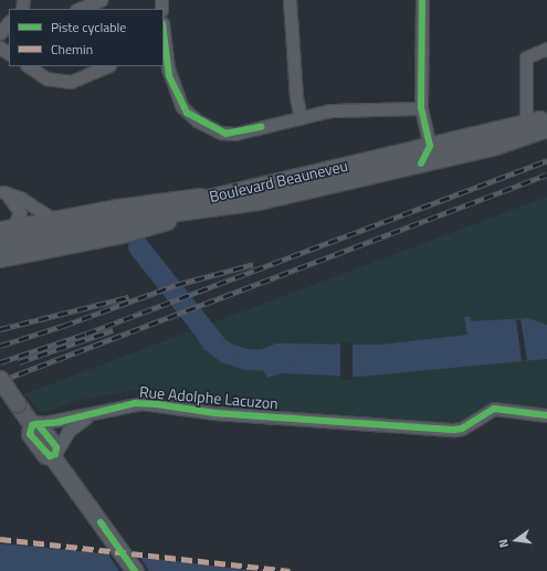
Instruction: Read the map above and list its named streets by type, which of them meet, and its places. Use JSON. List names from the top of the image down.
{
  "streets": {
    "main road": ["Boulevard Beauneveu"],
    "street": ["Rue Adolphe Lacuzon"]
  },
  "legend": ["Piste cyclable", "Chemin"],
  "north": "left"
}
